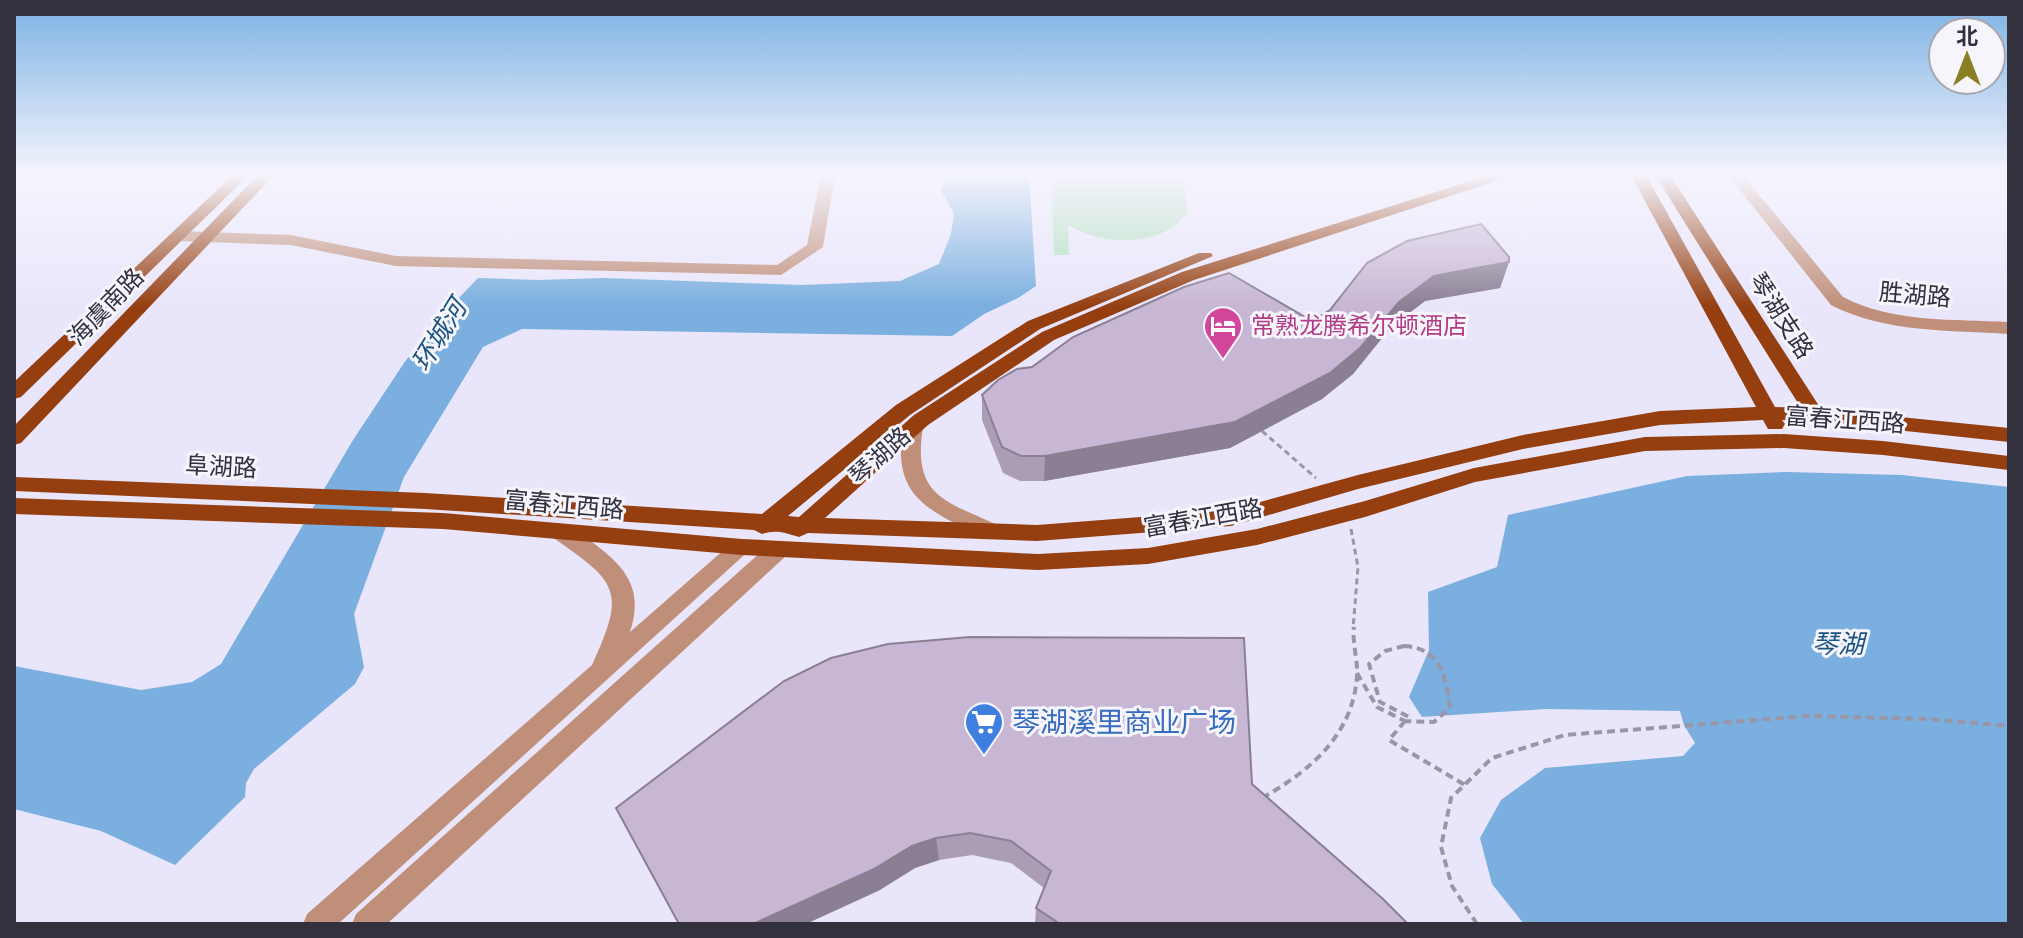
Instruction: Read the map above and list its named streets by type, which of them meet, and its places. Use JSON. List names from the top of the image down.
{
  "streets": {
    "main road": [
      "海虞南路",
      "琴湖支路",
      "富春江西路",
      "琴湖路",
      "阜湖路"
    ],
    "street": ["胜湖路"]
  },
  "crossings": [
    ["琴湖支路", "富春江西路"],
    ["富春江西路", "琴湖路"],
    ["富春江西路", "阜湖路"]
  ],
  "water": ["环城河", "琴湖"],
  "places": {
    "hotel": ["常熟龙腾希尔顿酒店"],
    "supermarket": ["琴湖溪里商业广场"]
  },
  "north": "top"
}
